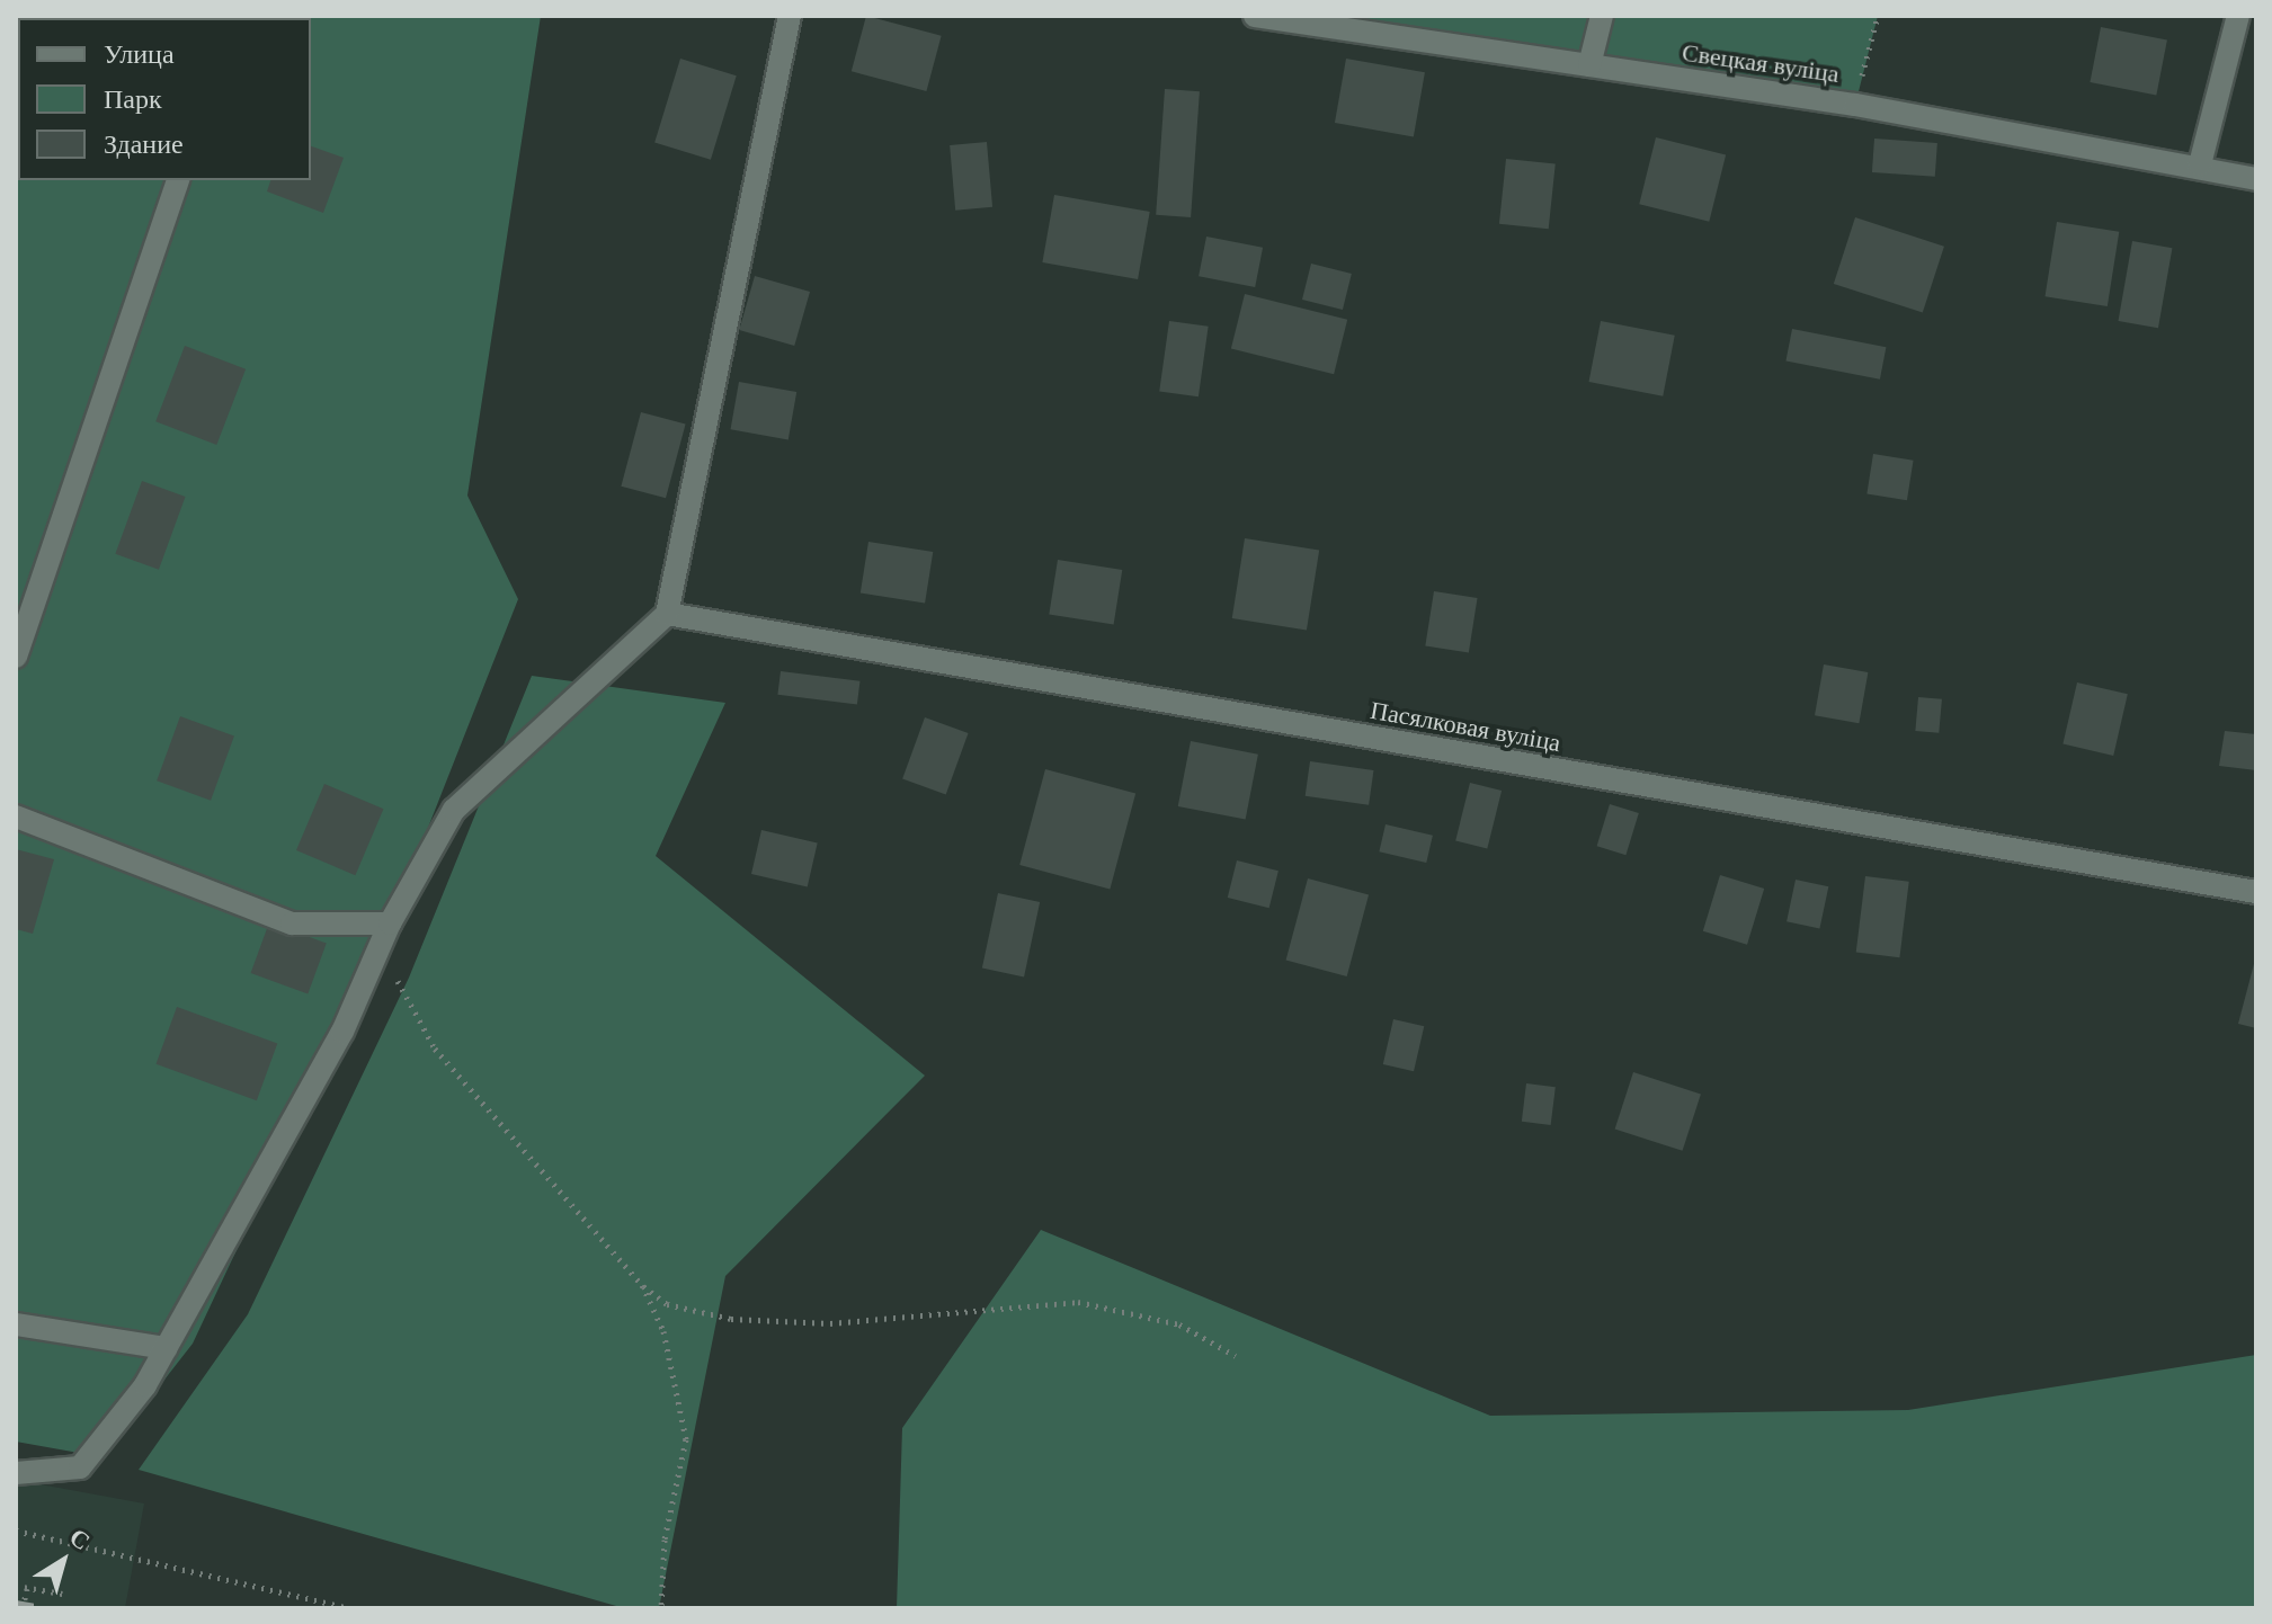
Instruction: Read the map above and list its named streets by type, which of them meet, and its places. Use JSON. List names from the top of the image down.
{
  "streets": {
    "street": ["Свецкая вуліца", "Пасялковая вуліца"]
  },
  "legend": ["Улица", "Парк", "Здание"],
  "north": "top right"
}
